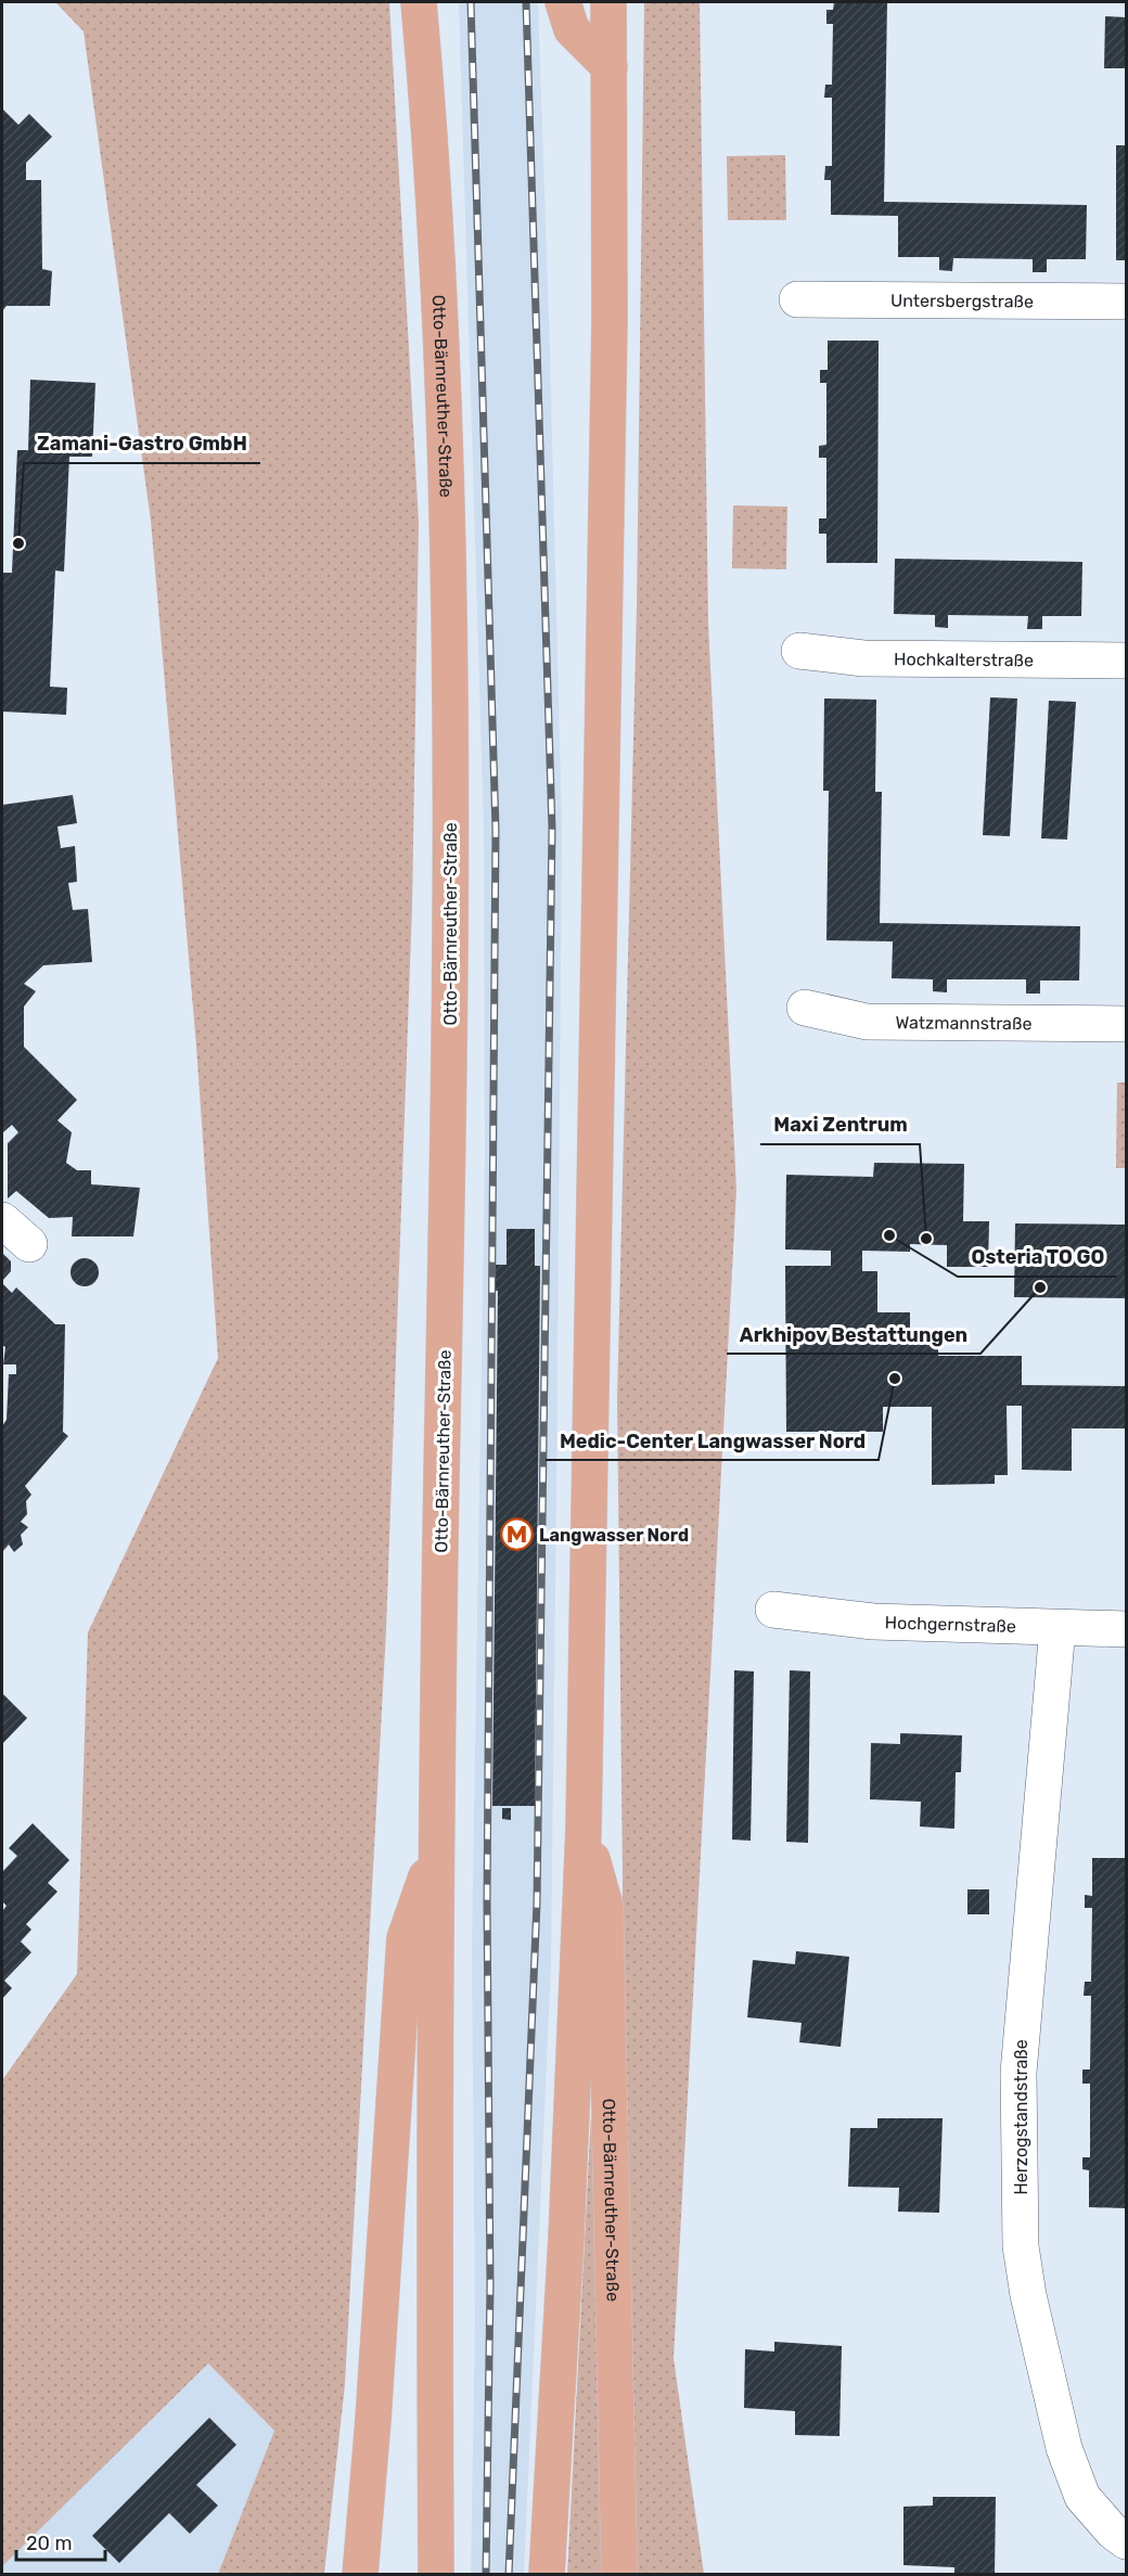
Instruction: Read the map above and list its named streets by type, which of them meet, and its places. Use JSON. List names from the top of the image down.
{
  "streets": {
    "main road": ["Otto-Bärnreuther-Straße"],
    "street": [
      "Untersbergstraße",
      "Hochkalterstraße",
      "Watzmannstraße",
      "Hochgernstraße",
      "Herzogstandstraße"
    ]
  },
  "crossings": [
    ["Hochgernstraße", "Herzogstandstraße"]
  ],
  "places": {
    "other": [
      "Zamani-Gastro GmbH",
      "Osteria TO GO",
      "Maxi Zentrum",
      "Arkhipov Bestattungen",
      "Medic-Center Langwasser Nord"
    ],
    "metro station": ["Langwasser Nord"]
  },
  "scale_bar": "20 m"
}
